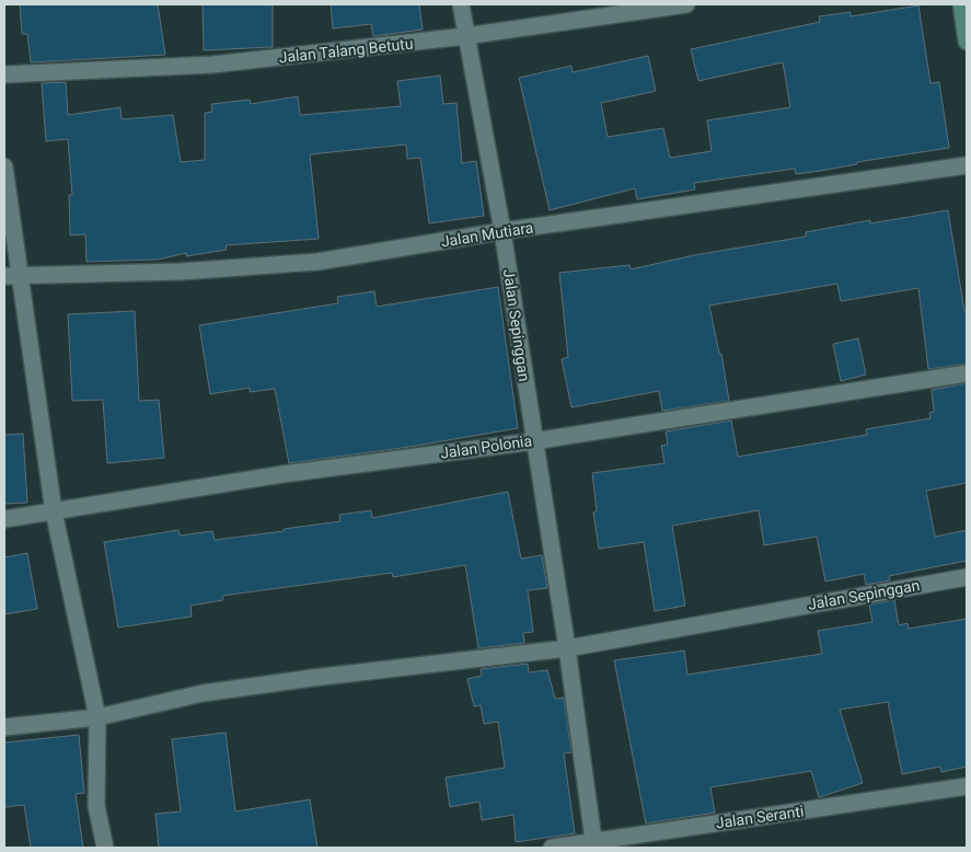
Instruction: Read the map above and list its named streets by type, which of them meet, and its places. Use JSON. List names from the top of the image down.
{
  "streets": {
    "street": [
      "Jalan Talang Betutu",
      "Jalan Mutiara",
      "Jalan Sepinggan",
      "Jalan Polonia",
      "Jalan Seranti"
    ]
  },
  "crossings": [
    ["Jalan Talang Betutu", "Jalan Sepinggan"],
    ["Jalan Mutiara", "Jalan Sepinggan"],
    ["Jalan Sepinggan", "Jalan Polonia"],
    ["Jalan Sepinggan", "Jalan Seranti"]
  ]
}
